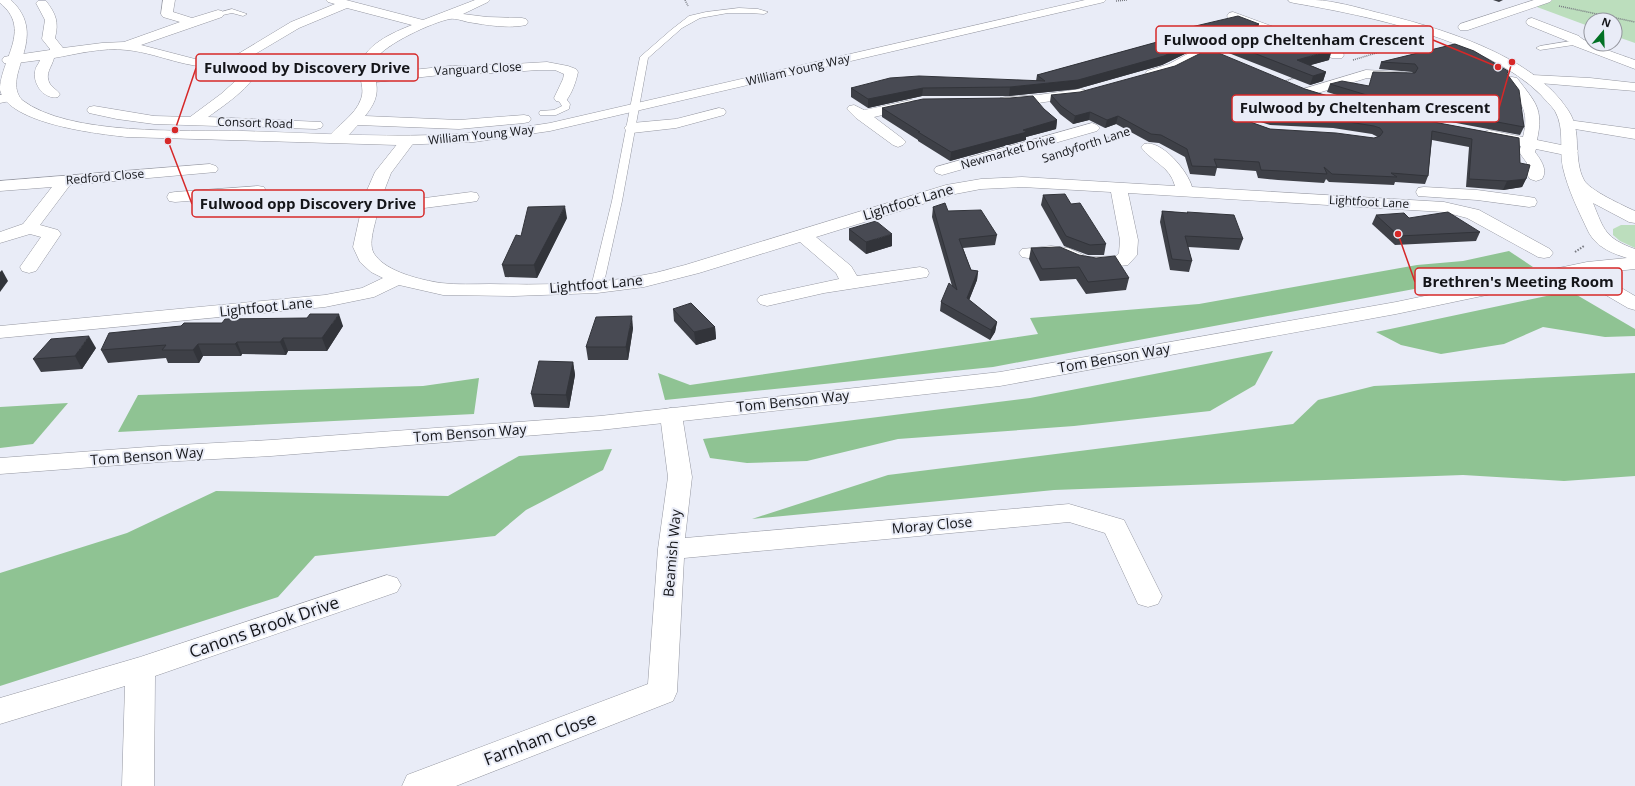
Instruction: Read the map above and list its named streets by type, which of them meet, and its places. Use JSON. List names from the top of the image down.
{
  "streets": {
    "street": [
      "Vanguard Close",
      "William Young Way",
      "Consort Road",
      "Newmarket Drive",
      "Redford Close",
      "Lightfoot Lane",
      "Tom Benson Way",
      "Moray Close",
      "Beamish Way",
      "Canons Brook Drive",
      "Farnham Close"
    ],
    "path": ["Sandyforth Lane"]
  },
  "crossings": [
    ["Tom Benson Way", "Beamish Way"],
    ["Moray Close", "Beamish Way"],
    ["Beamish Way", "Farnham Close"]
  ],
  "places": [
    "Fulwood by Cheltenham Crescent",
    "Fulwood opp Cheltenham Crescent",
    "Fulwood by Discovery Drive",
    "Fulwood opp Discovery Drive",
    "Brethren's Meeting Room"
  ],
  "north": "top"
}
